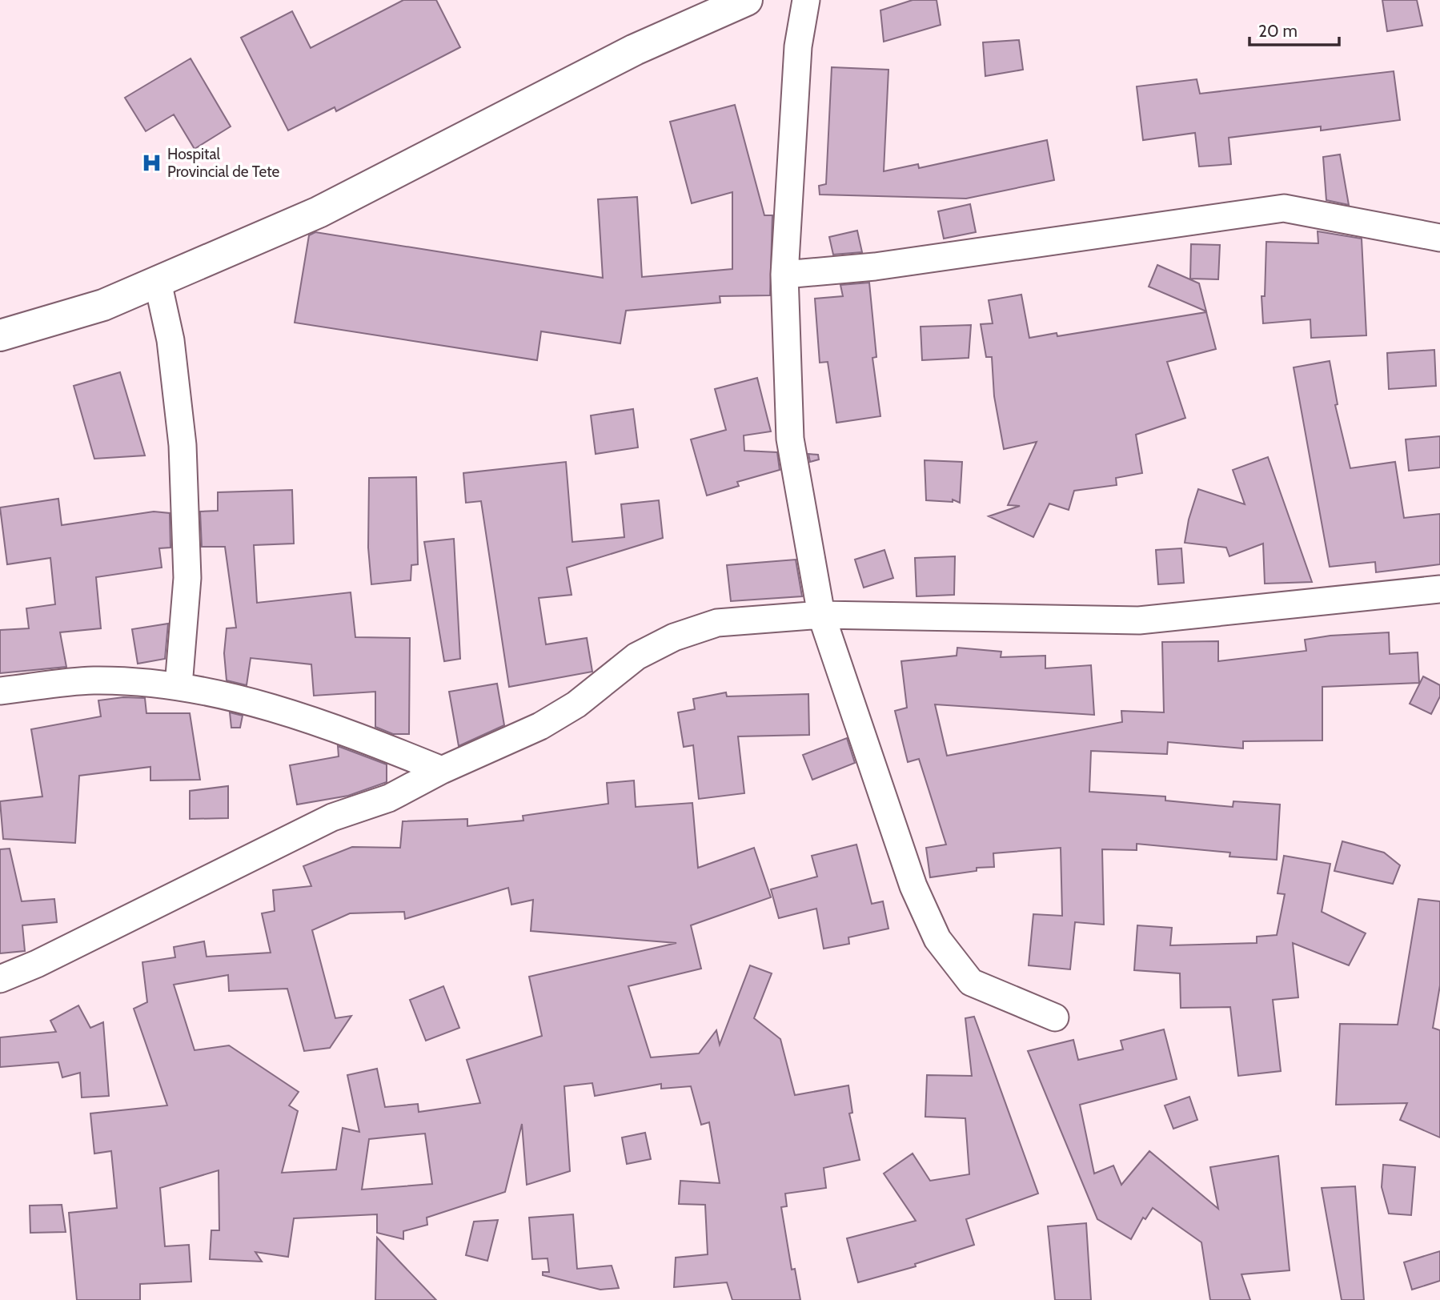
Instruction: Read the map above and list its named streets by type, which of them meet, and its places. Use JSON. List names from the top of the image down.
{
  "places": {
    "hospital": ["Hospital Provincial de Tete"]
  },
  "scale_bar": "20 m"
}
